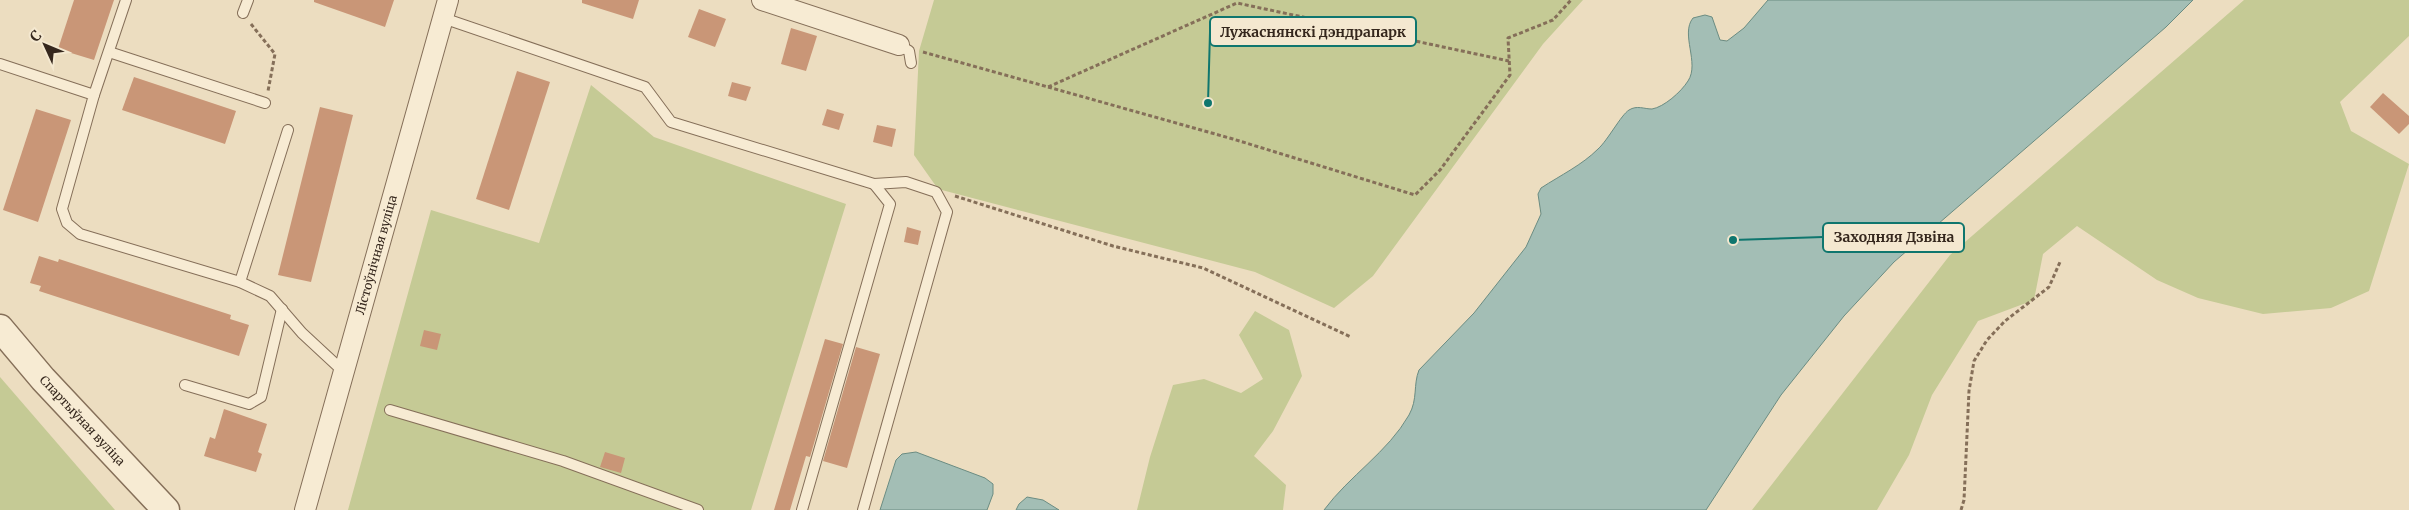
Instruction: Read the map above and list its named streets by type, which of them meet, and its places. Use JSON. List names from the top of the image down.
{
  "streets": {
    "street": ["Лістоўнічная вуліца", "Спартыўная вуліца"]
  },
  "places": ["Лужаснянскі дэндрапарк", "Заходняя Дзвіна"],
  "north": "top left"
}
